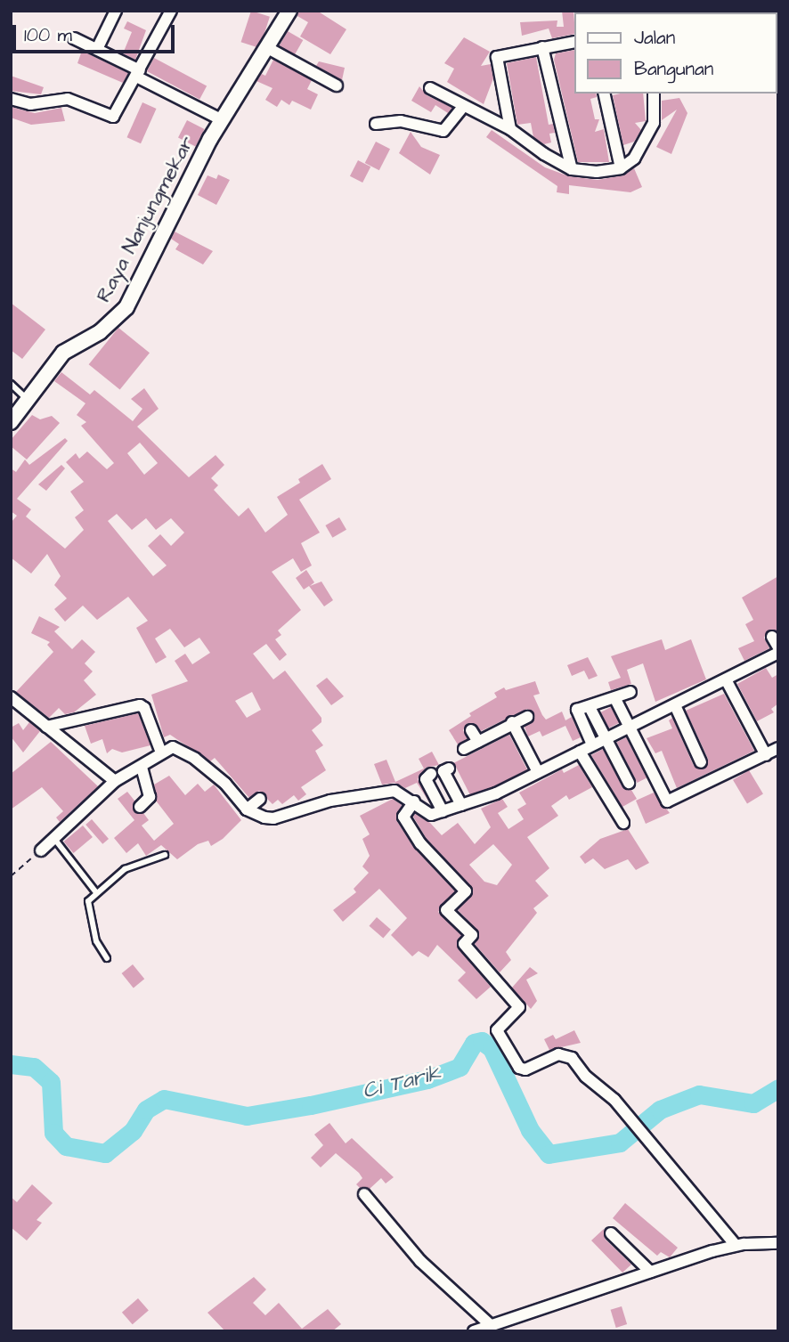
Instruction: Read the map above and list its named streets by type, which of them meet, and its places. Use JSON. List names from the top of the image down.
{
  "streets": {
    "street": ["Raya Nanjungmekar"]
  },
  "water": ["Ci Tarik"],
  "legend": ["Jalan", "Bangunan"],
  "scale_bar": "100 m"
}
